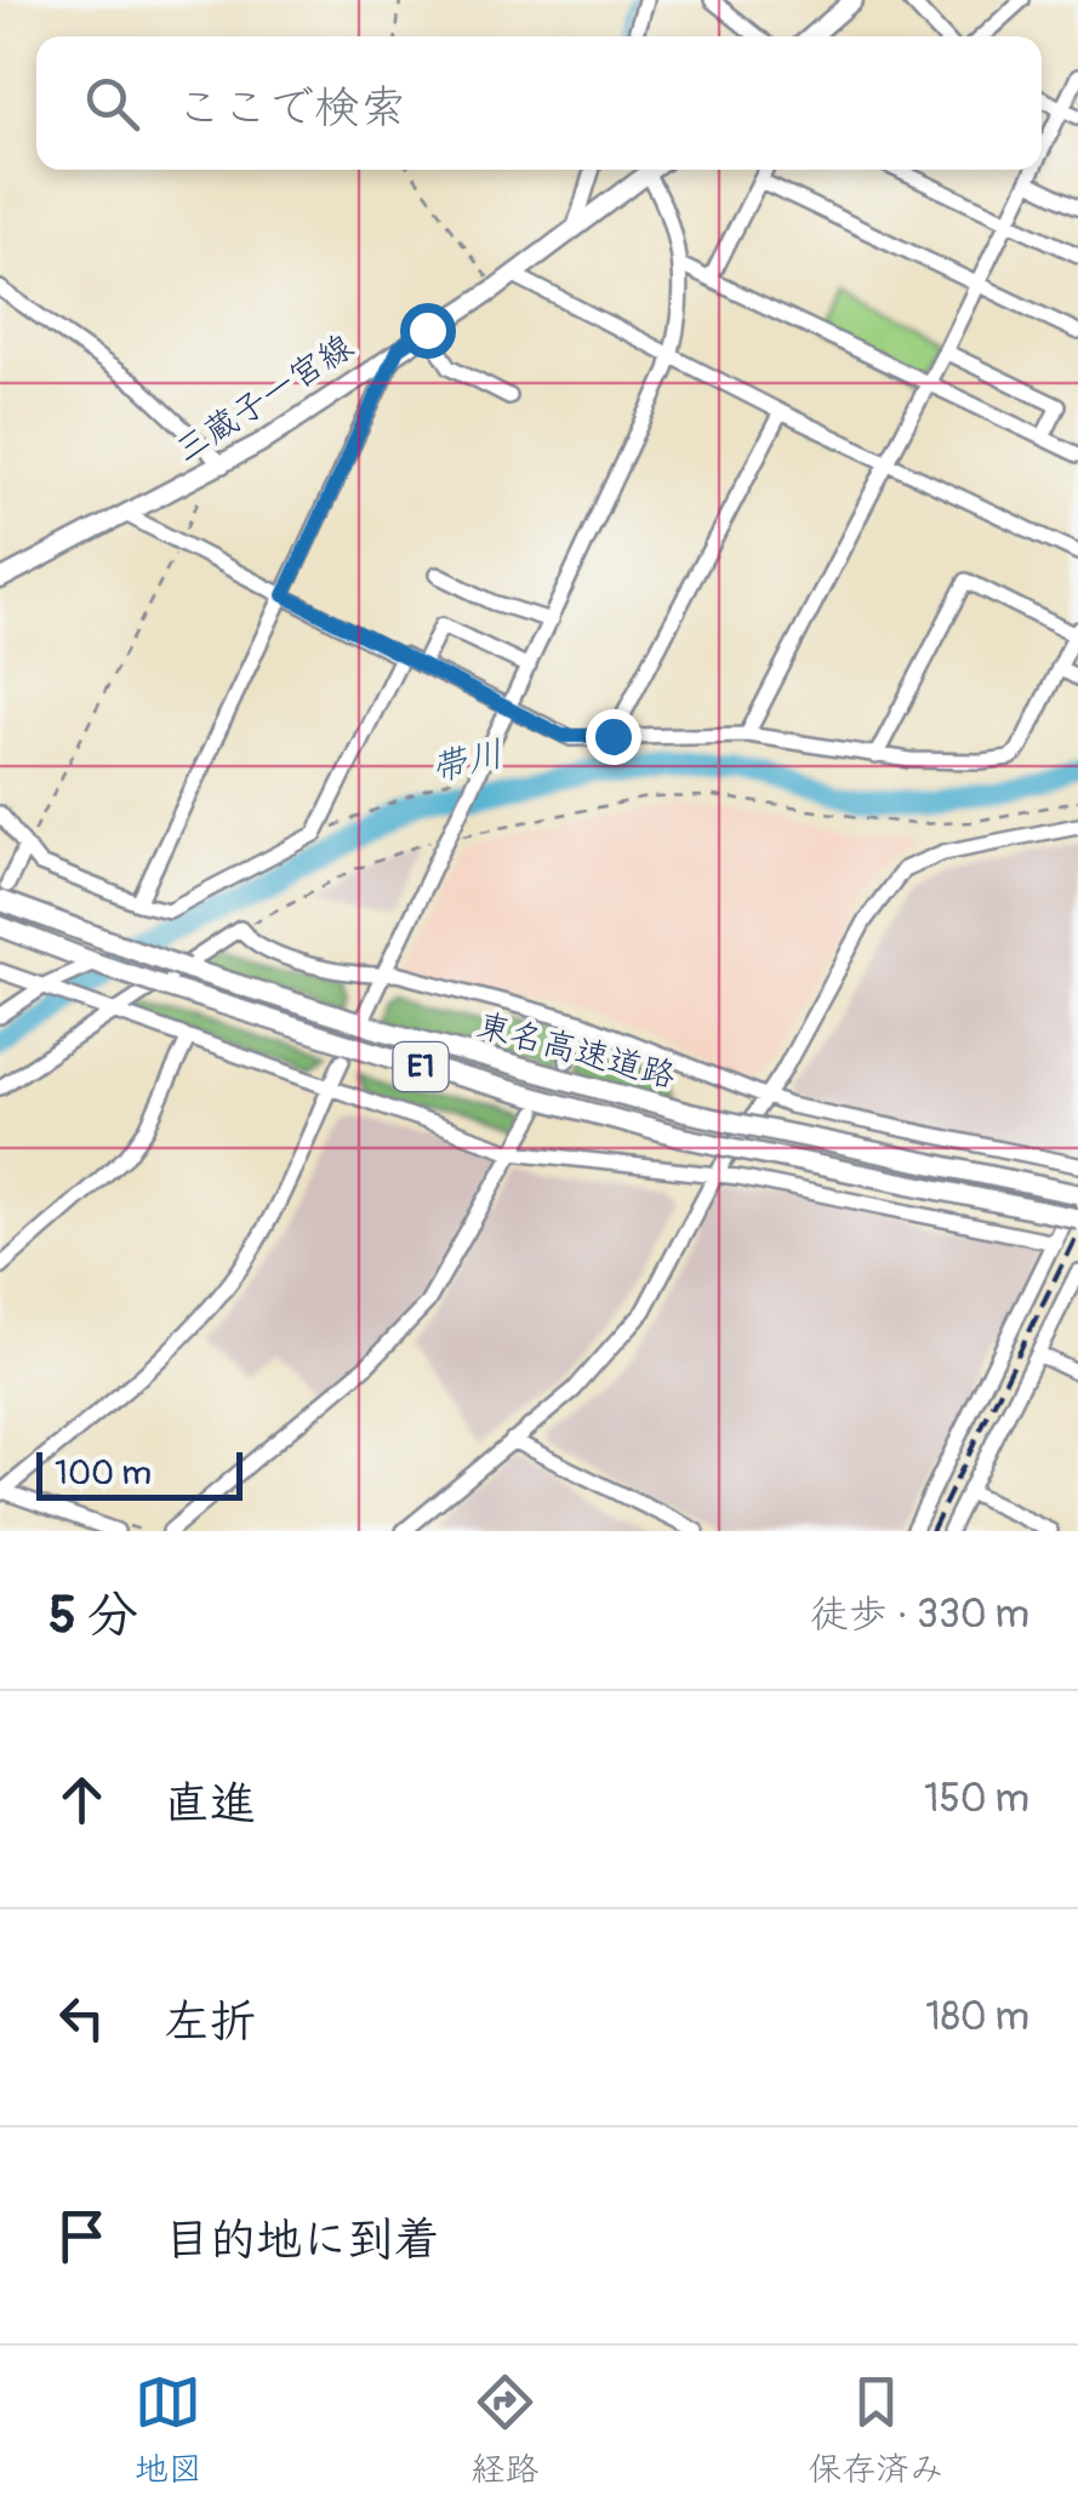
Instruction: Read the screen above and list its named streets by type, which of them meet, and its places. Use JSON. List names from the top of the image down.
{
  "streets": {
    "highway": ["東名高速道路", "E1"],
    "main road": ["三蔵子一宮線"]
  },
  "water": ["帯川"],
  "scale_bar": "100 m",
  "page": {
    "search": "ここで検索",
    "scale": "100 m",
    "heading": ["5 分", "徒歩 · 330 m"],
    "list": [
      ["直進", "150 m"],
      ["左折", "180 m"],
      "目的地に到着"
    ],
    "nav": ["地図", "経路", "保存済み"]
  }
}
